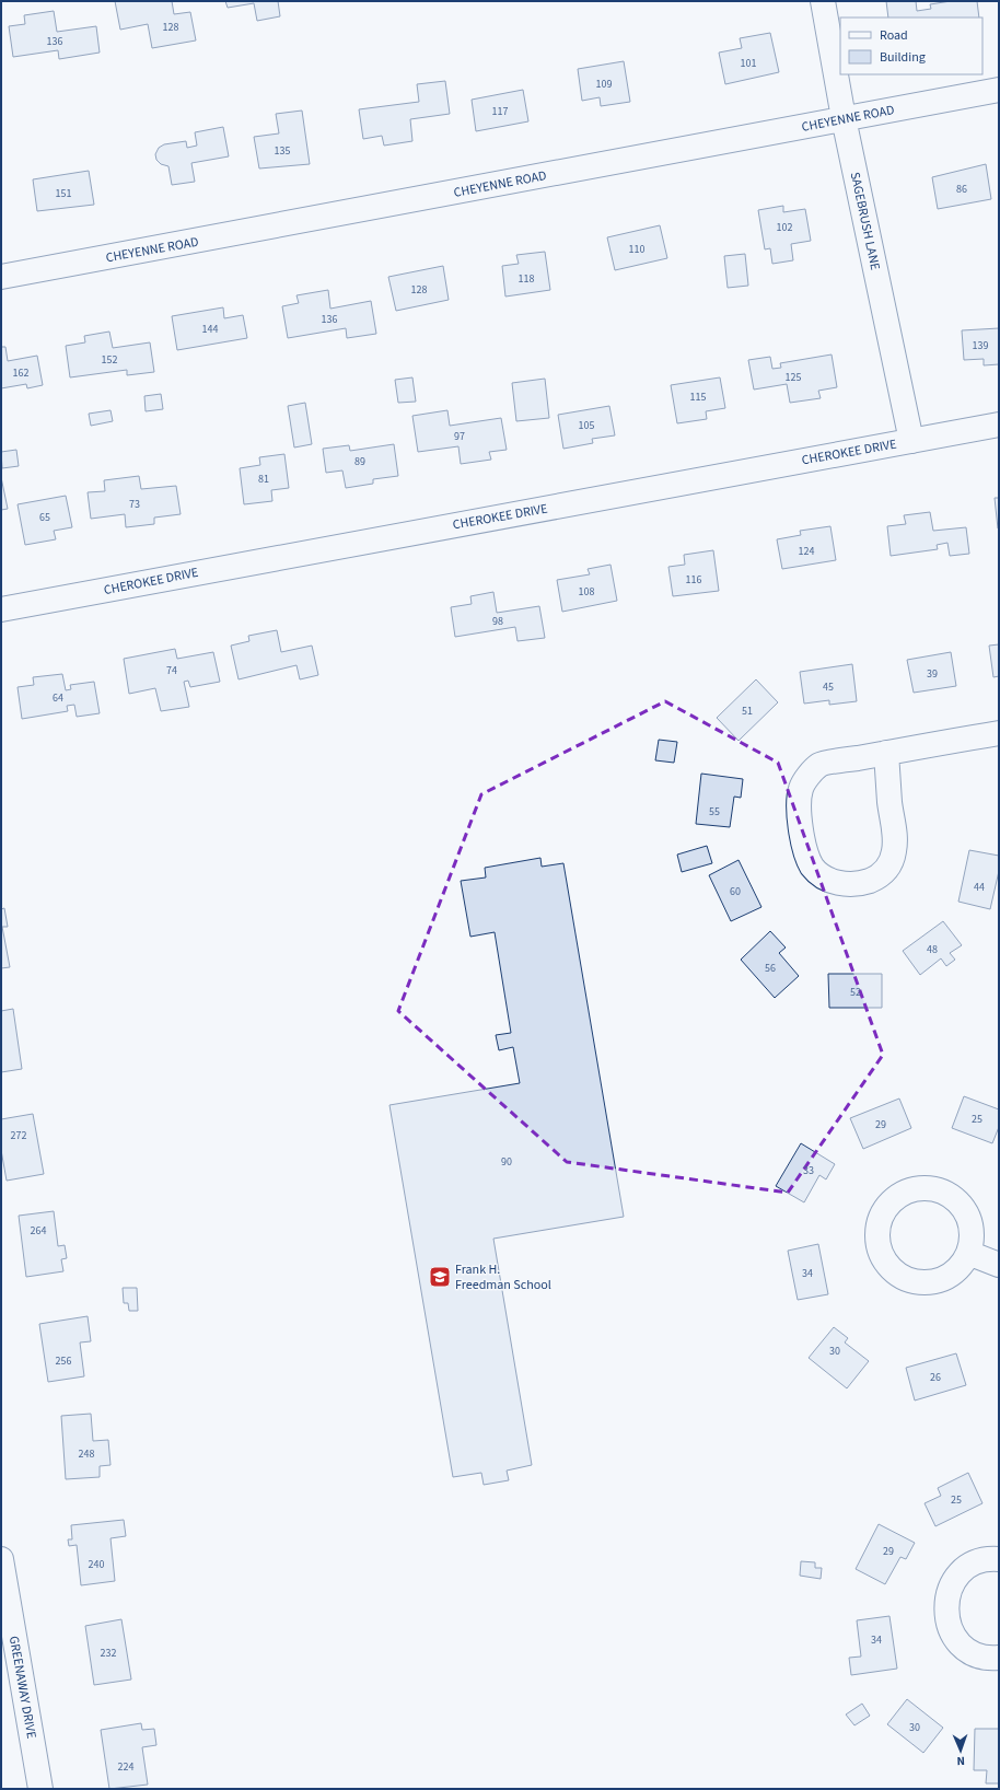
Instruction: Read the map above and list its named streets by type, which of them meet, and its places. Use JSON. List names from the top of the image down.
{
  "streets": {
    "street": [
      "CHEYENNE ROAD",
      "SAGEBRUSH LANE",
      "CHEROKEE DRIVE",
      "GREENAWAY DRIVE"
    ]
  },
  "crossings": [
    ["CHEYENNE ROAD", "SAGEBRUSH LANE"],
    ["SAGEBRUSH LANE", "CHEROKEE DRIVE"]
  ],
  "places": {
    "school or university": ["Frank H. Freedman School"]
  },
  "house_numbers": [
    "128",
    "136",
    "101",
    "109",
    "117",
    "135",
    "86",
    "151",
    "102",
    "110",
    "118",
    "128",
    "136",
    "144",
    "139",
    "152",
    "162",
    "125",
    "115",
    "105",
    "97",
    "89",
    "81",
    "73",
    "65",
    "124",
    "116",
    "108",
    "98",
    "74",
    "39",
    "45",
    "64",
    "51",
    "55",
    "44",
    "60",
    "48",
    "56",
    "52",
    "25",
    "29",
    "272",
    "90",
    "33",
    "264",
    "34",
    "30",
    "256",
    "26",
    "248",
    "25",
    "29",
    "240",
    "34",
    "232",
    "30",
    "224"
  ],
  "legend": ["Road", "Building"],
  "north": "bottom"
}
